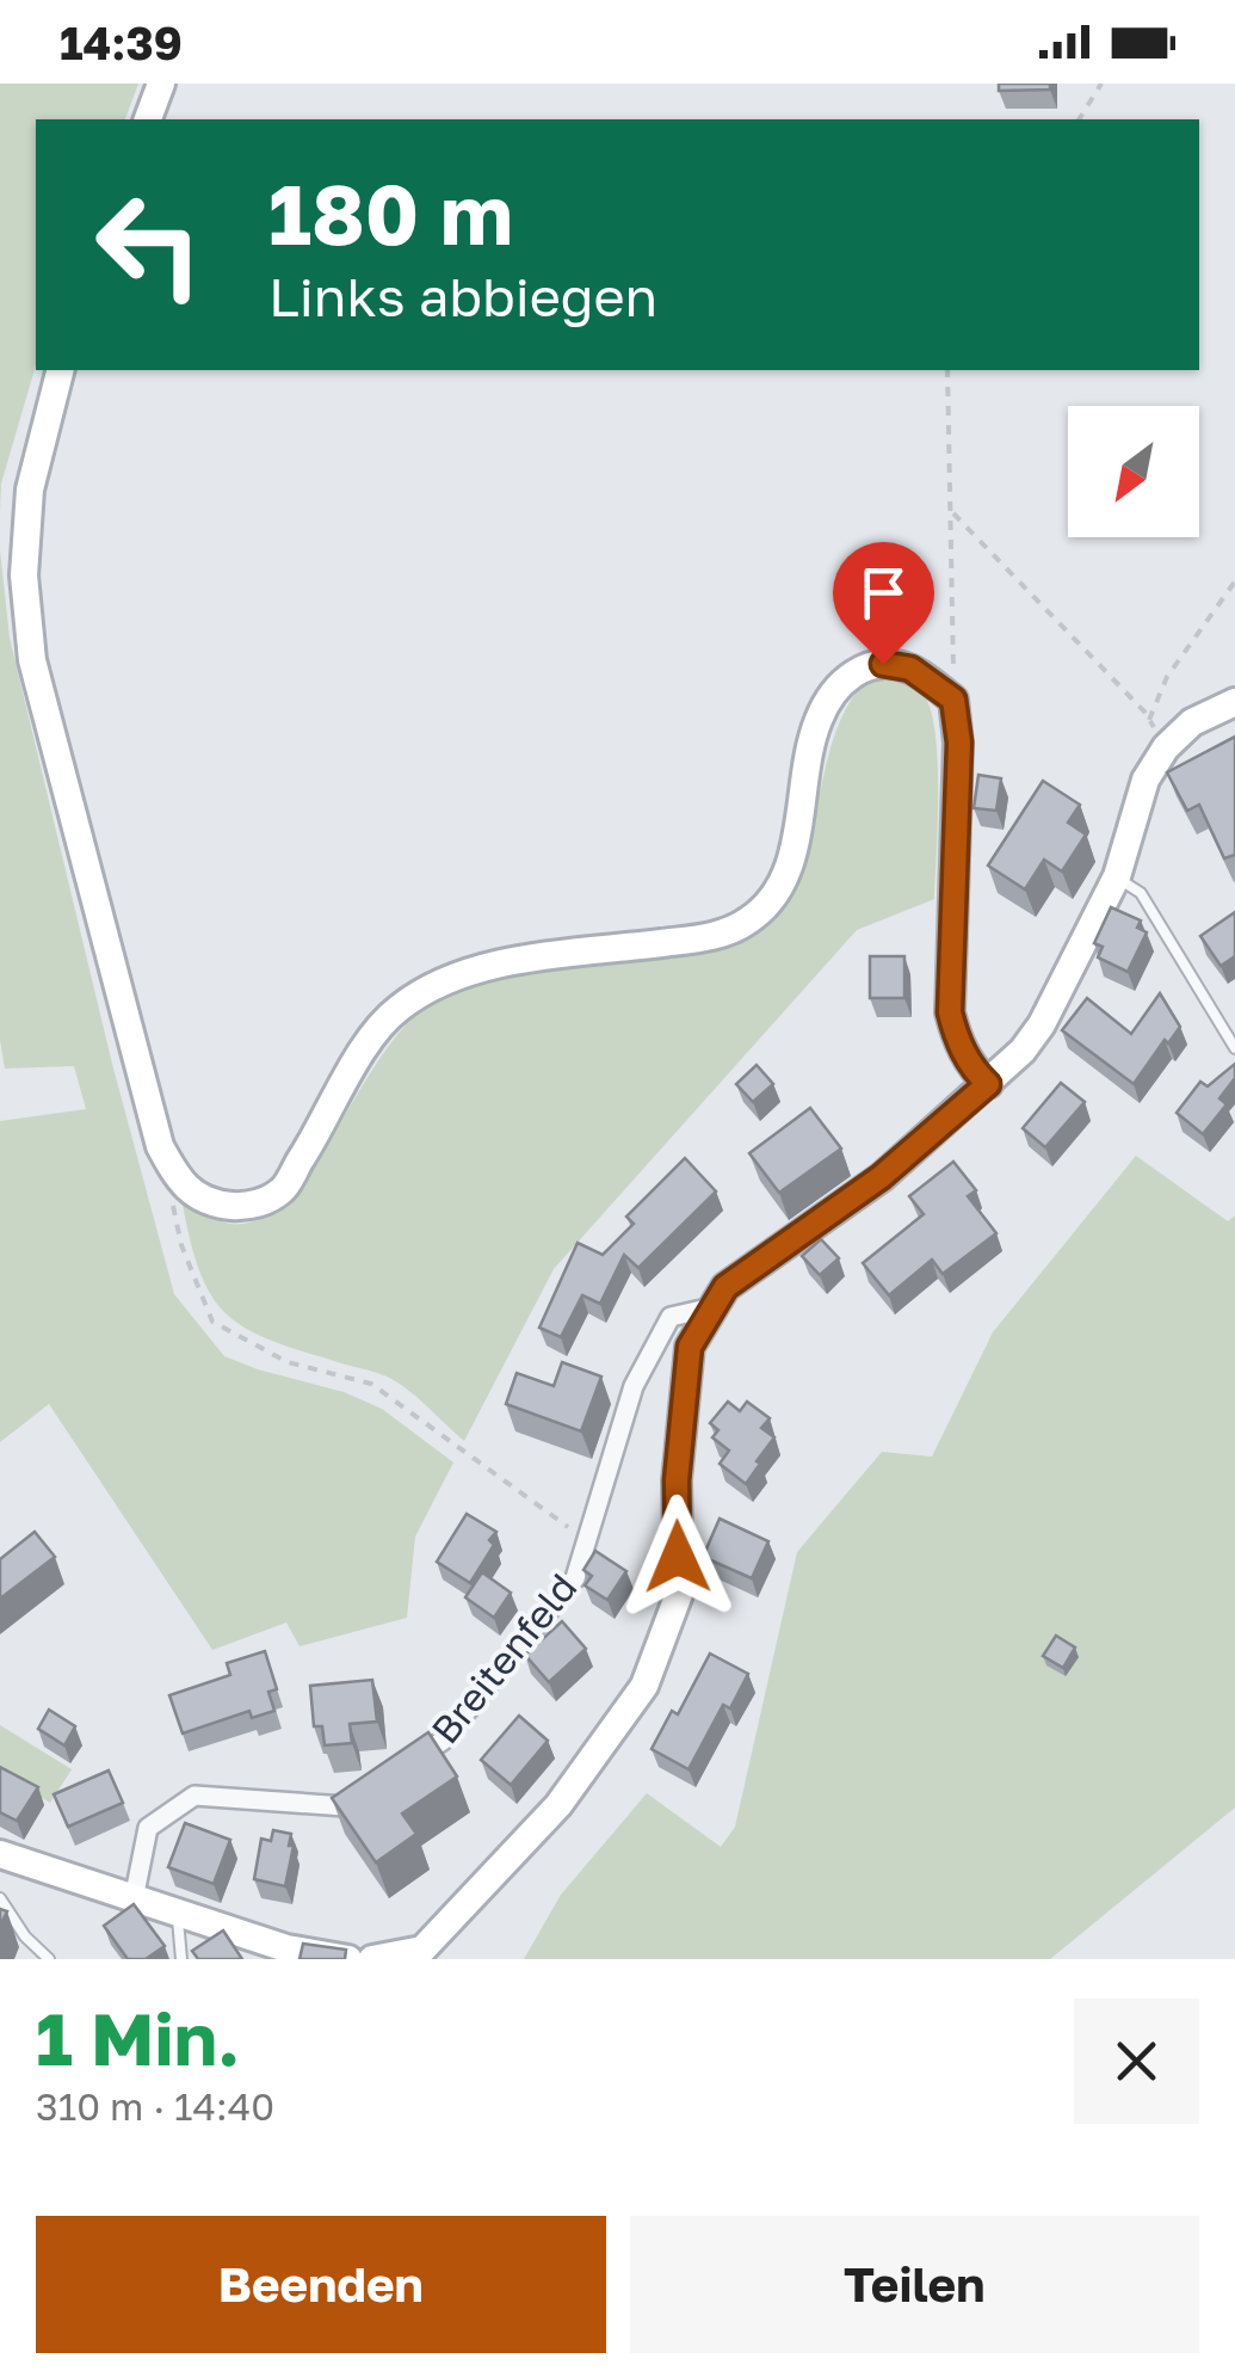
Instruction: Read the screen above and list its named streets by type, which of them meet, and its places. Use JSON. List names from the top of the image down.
{
  "streets": {
    "street": ["Breitenfeld"]
  },
  "north": "bottom left",
  "page": {
    "status": "14:39",
    "turn": ["180 m", "Links abbiegen"],
    "heading": ["1 Min.", "310 m · 14:40"],
    "buttons": ["Beenden", "Teilen"]
  }
}
